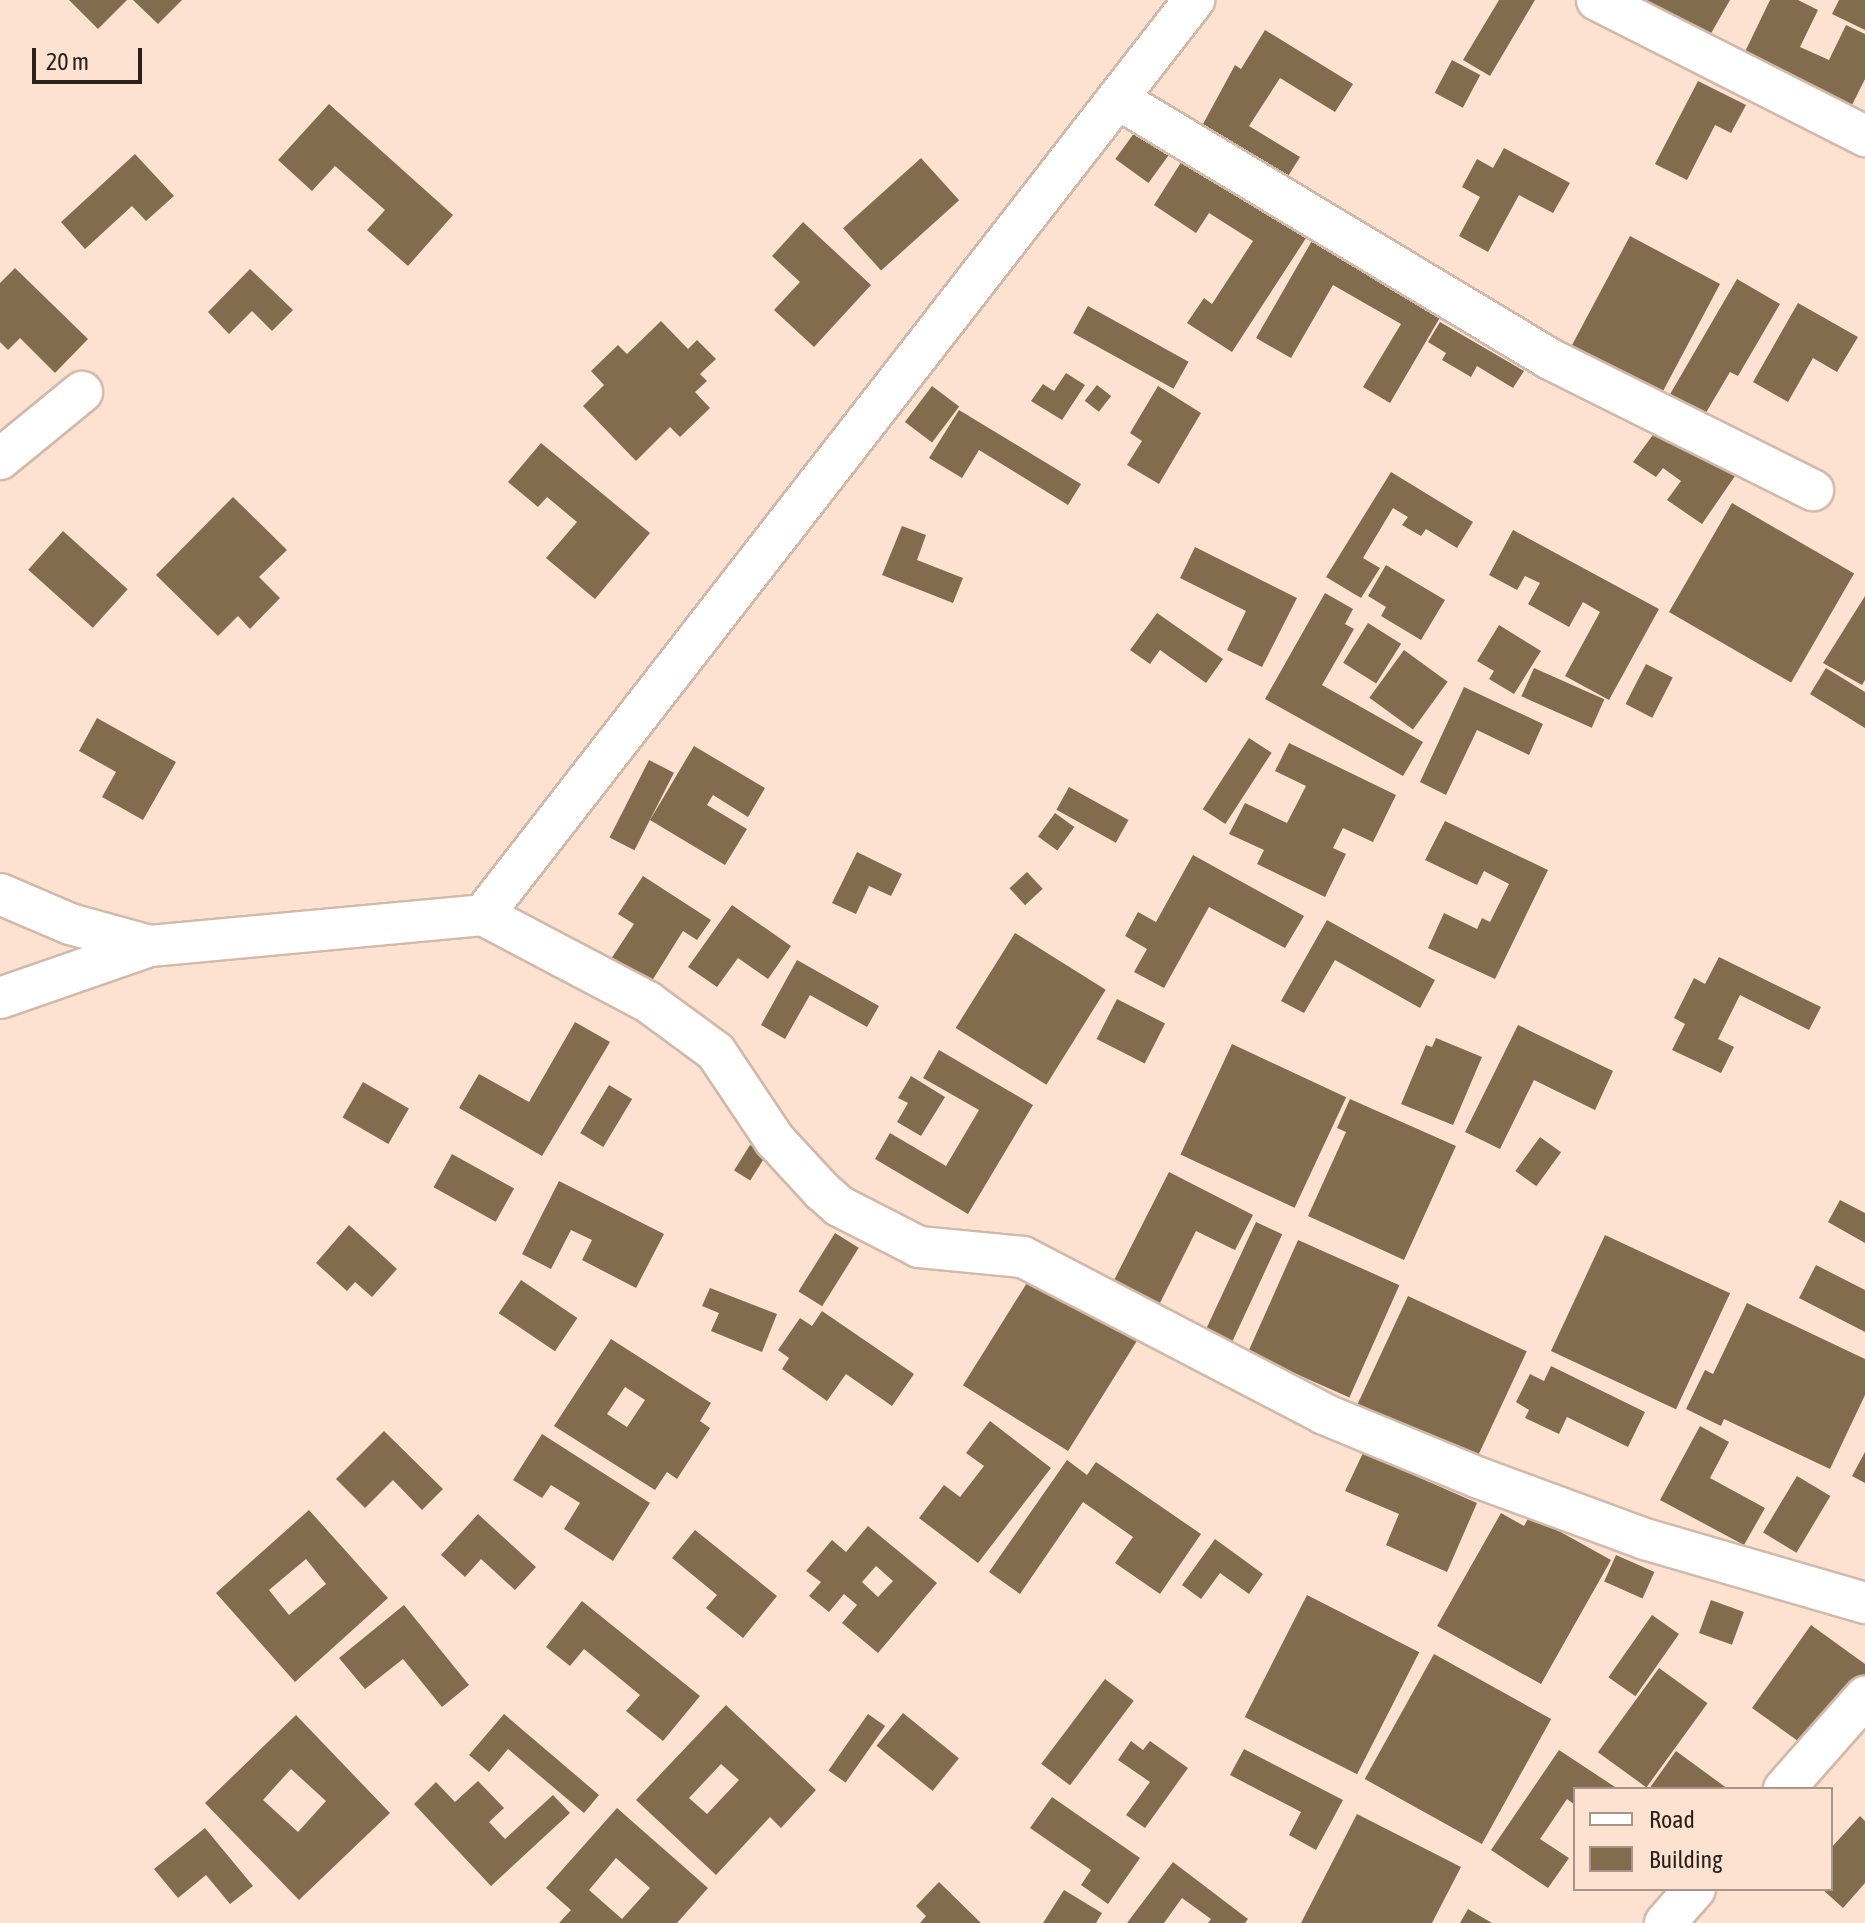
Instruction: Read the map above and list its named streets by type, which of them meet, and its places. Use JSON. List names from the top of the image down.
{
  "legend": ["Road", "Building"],
  "scale_bar": "20 m"
}
